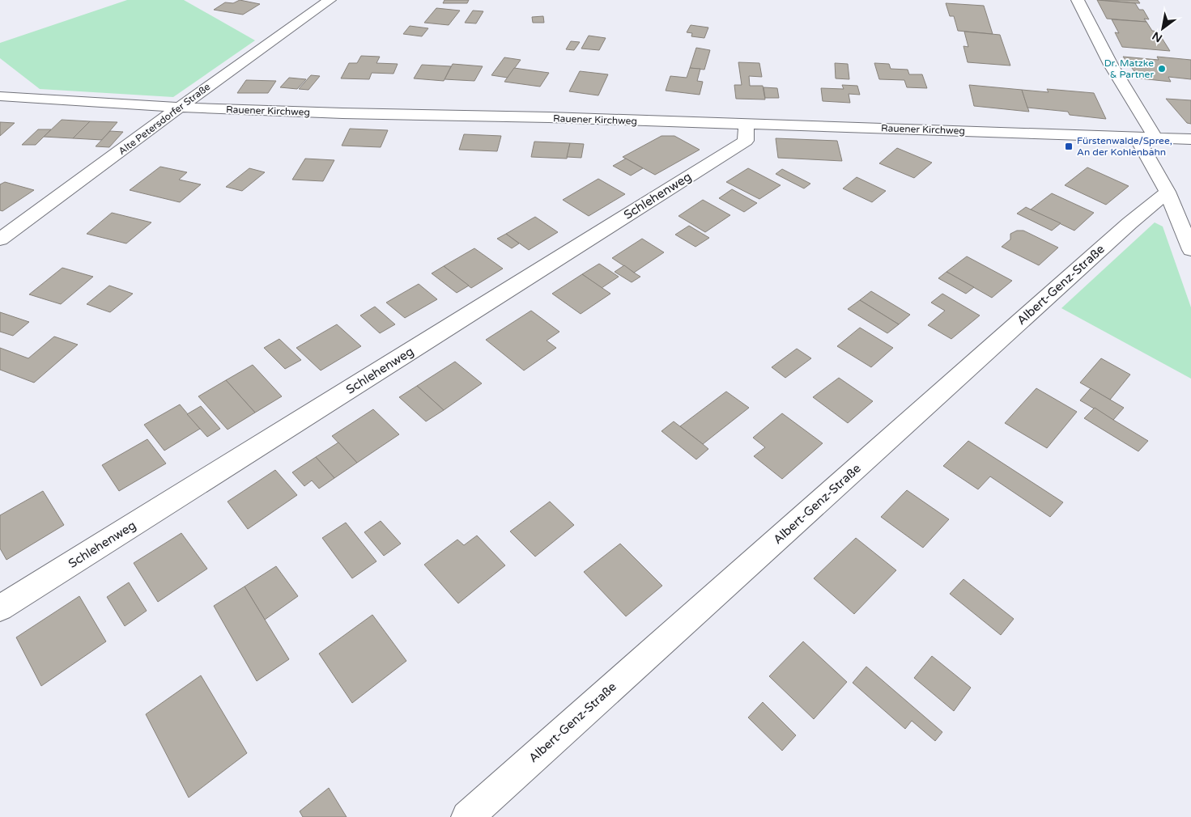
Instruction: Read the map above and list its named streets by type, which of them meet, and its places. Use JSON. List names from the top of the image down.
{
  "streets": {
    "street": [
      "Rauener Kirchweg",
      "Alte Petersdorfer Straße",
      "Schlehenweg",
      "Albert-Genz-Straße"
    ]
  },
  "crossings": [
    ["Rauener Kirchweg", "Alte Petersdorfer Straße"],
    ["Rauener Kirchweg", "Schlehenweg"]
  ],
  "places": {
    "other": ["Dr. Matzke & Partner"],
    "transit": ["Fürstenwalde/Spree, An der Kohlenbahn"]
  },
  "north": "bottom left"
}
